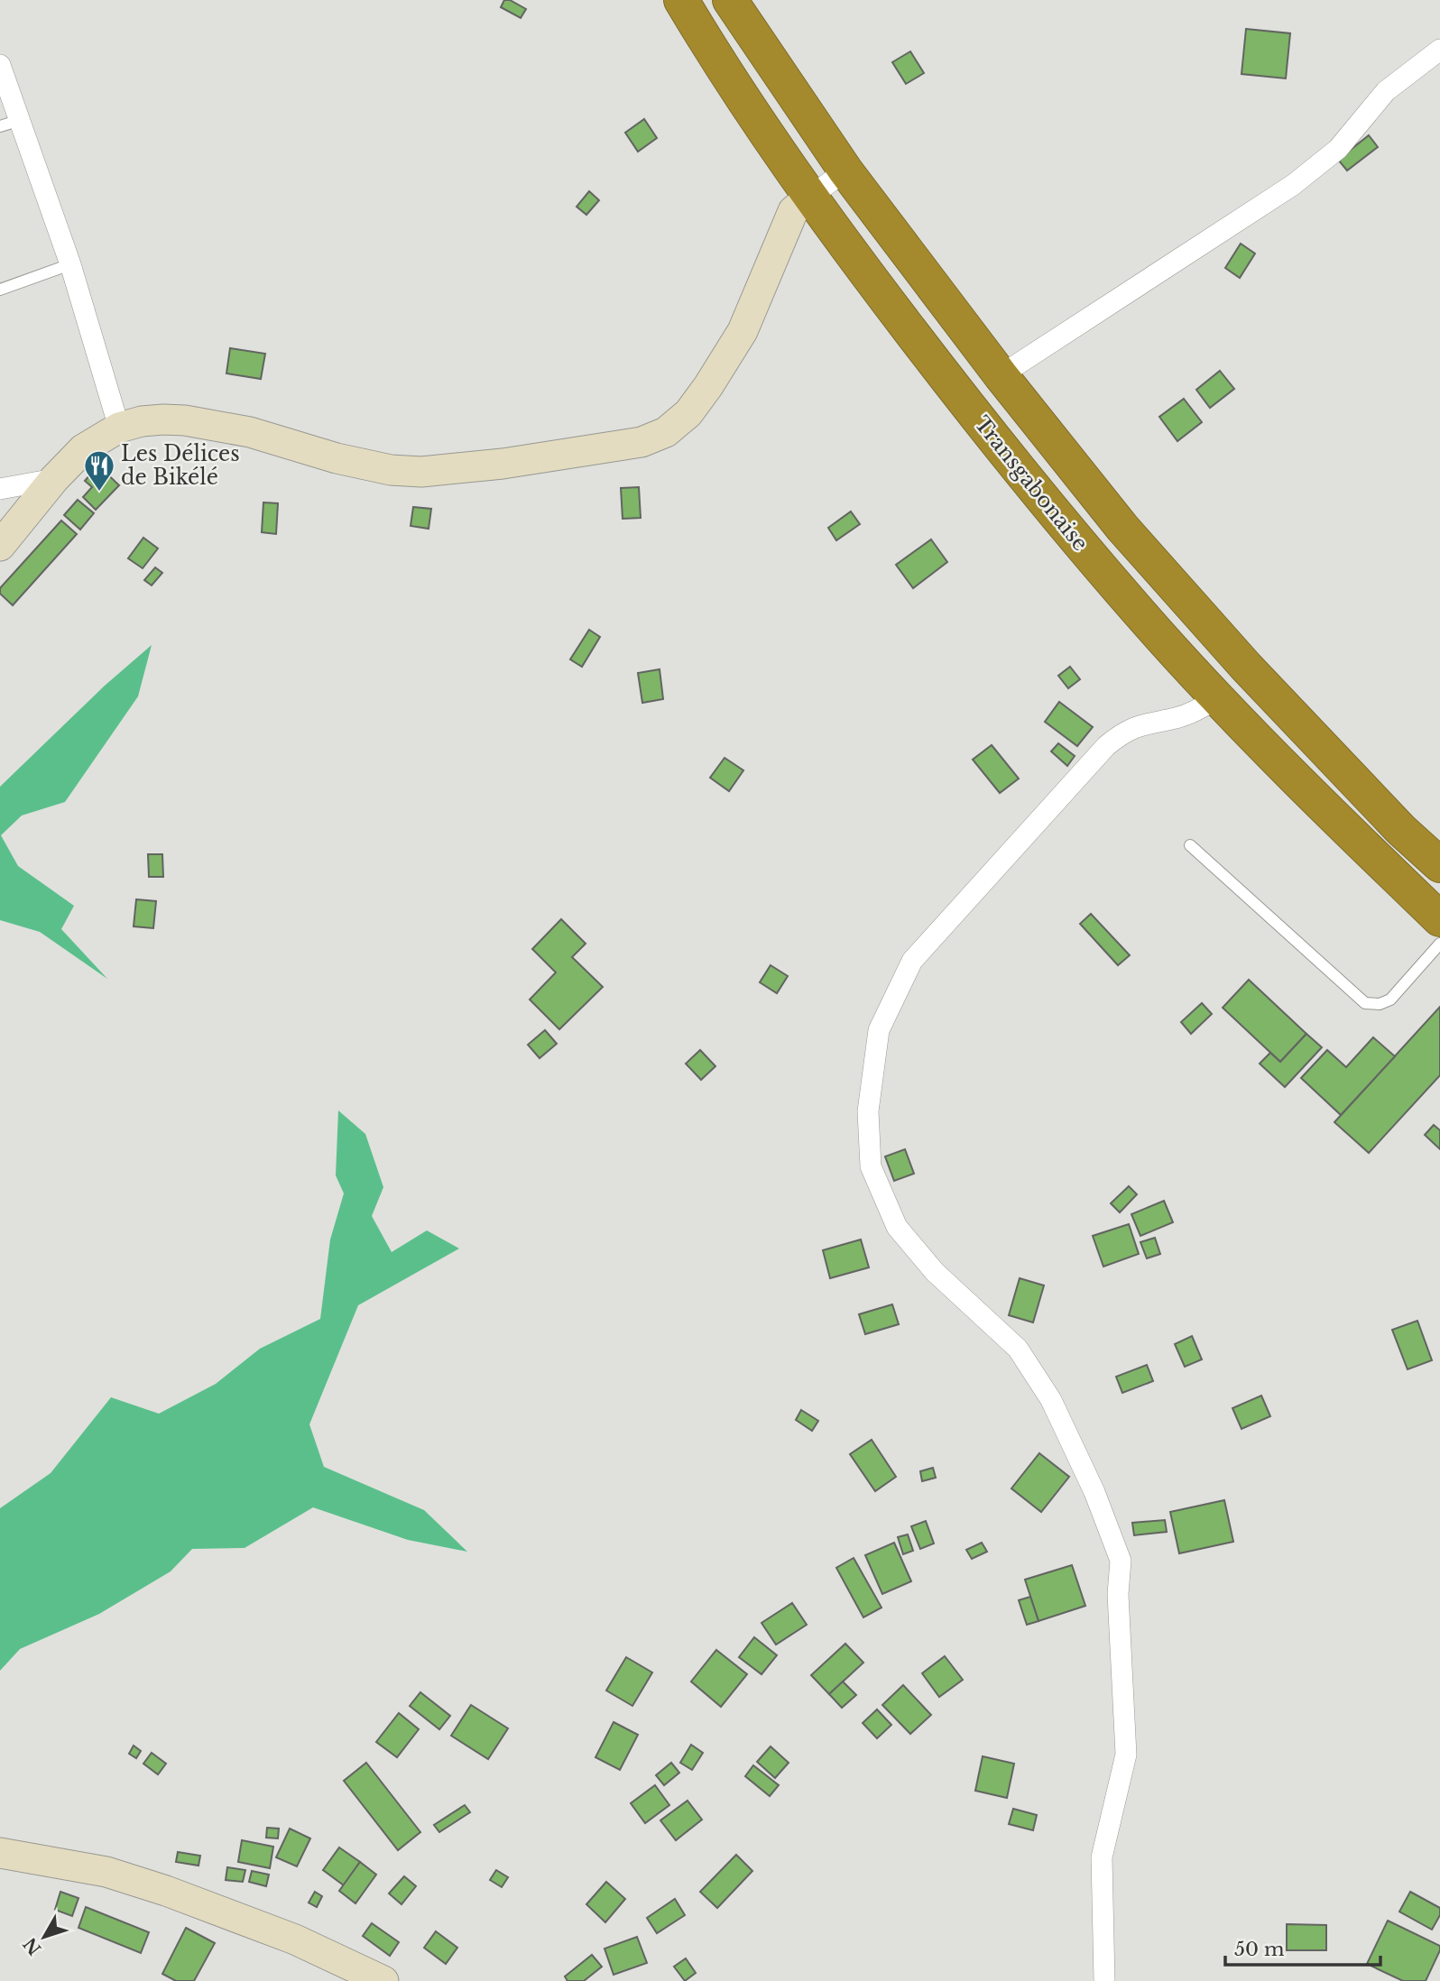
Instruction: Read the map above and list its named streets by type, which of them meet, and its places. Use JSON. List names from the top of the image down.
{
  "streets": {
    "highway": ["Transgabonaise"]
  },
  "places": {
    "restaurant": ["Les Délices de Bikélé"]
  },
  "scale_bar": "50 m",
  "north": "bottom left"
}
